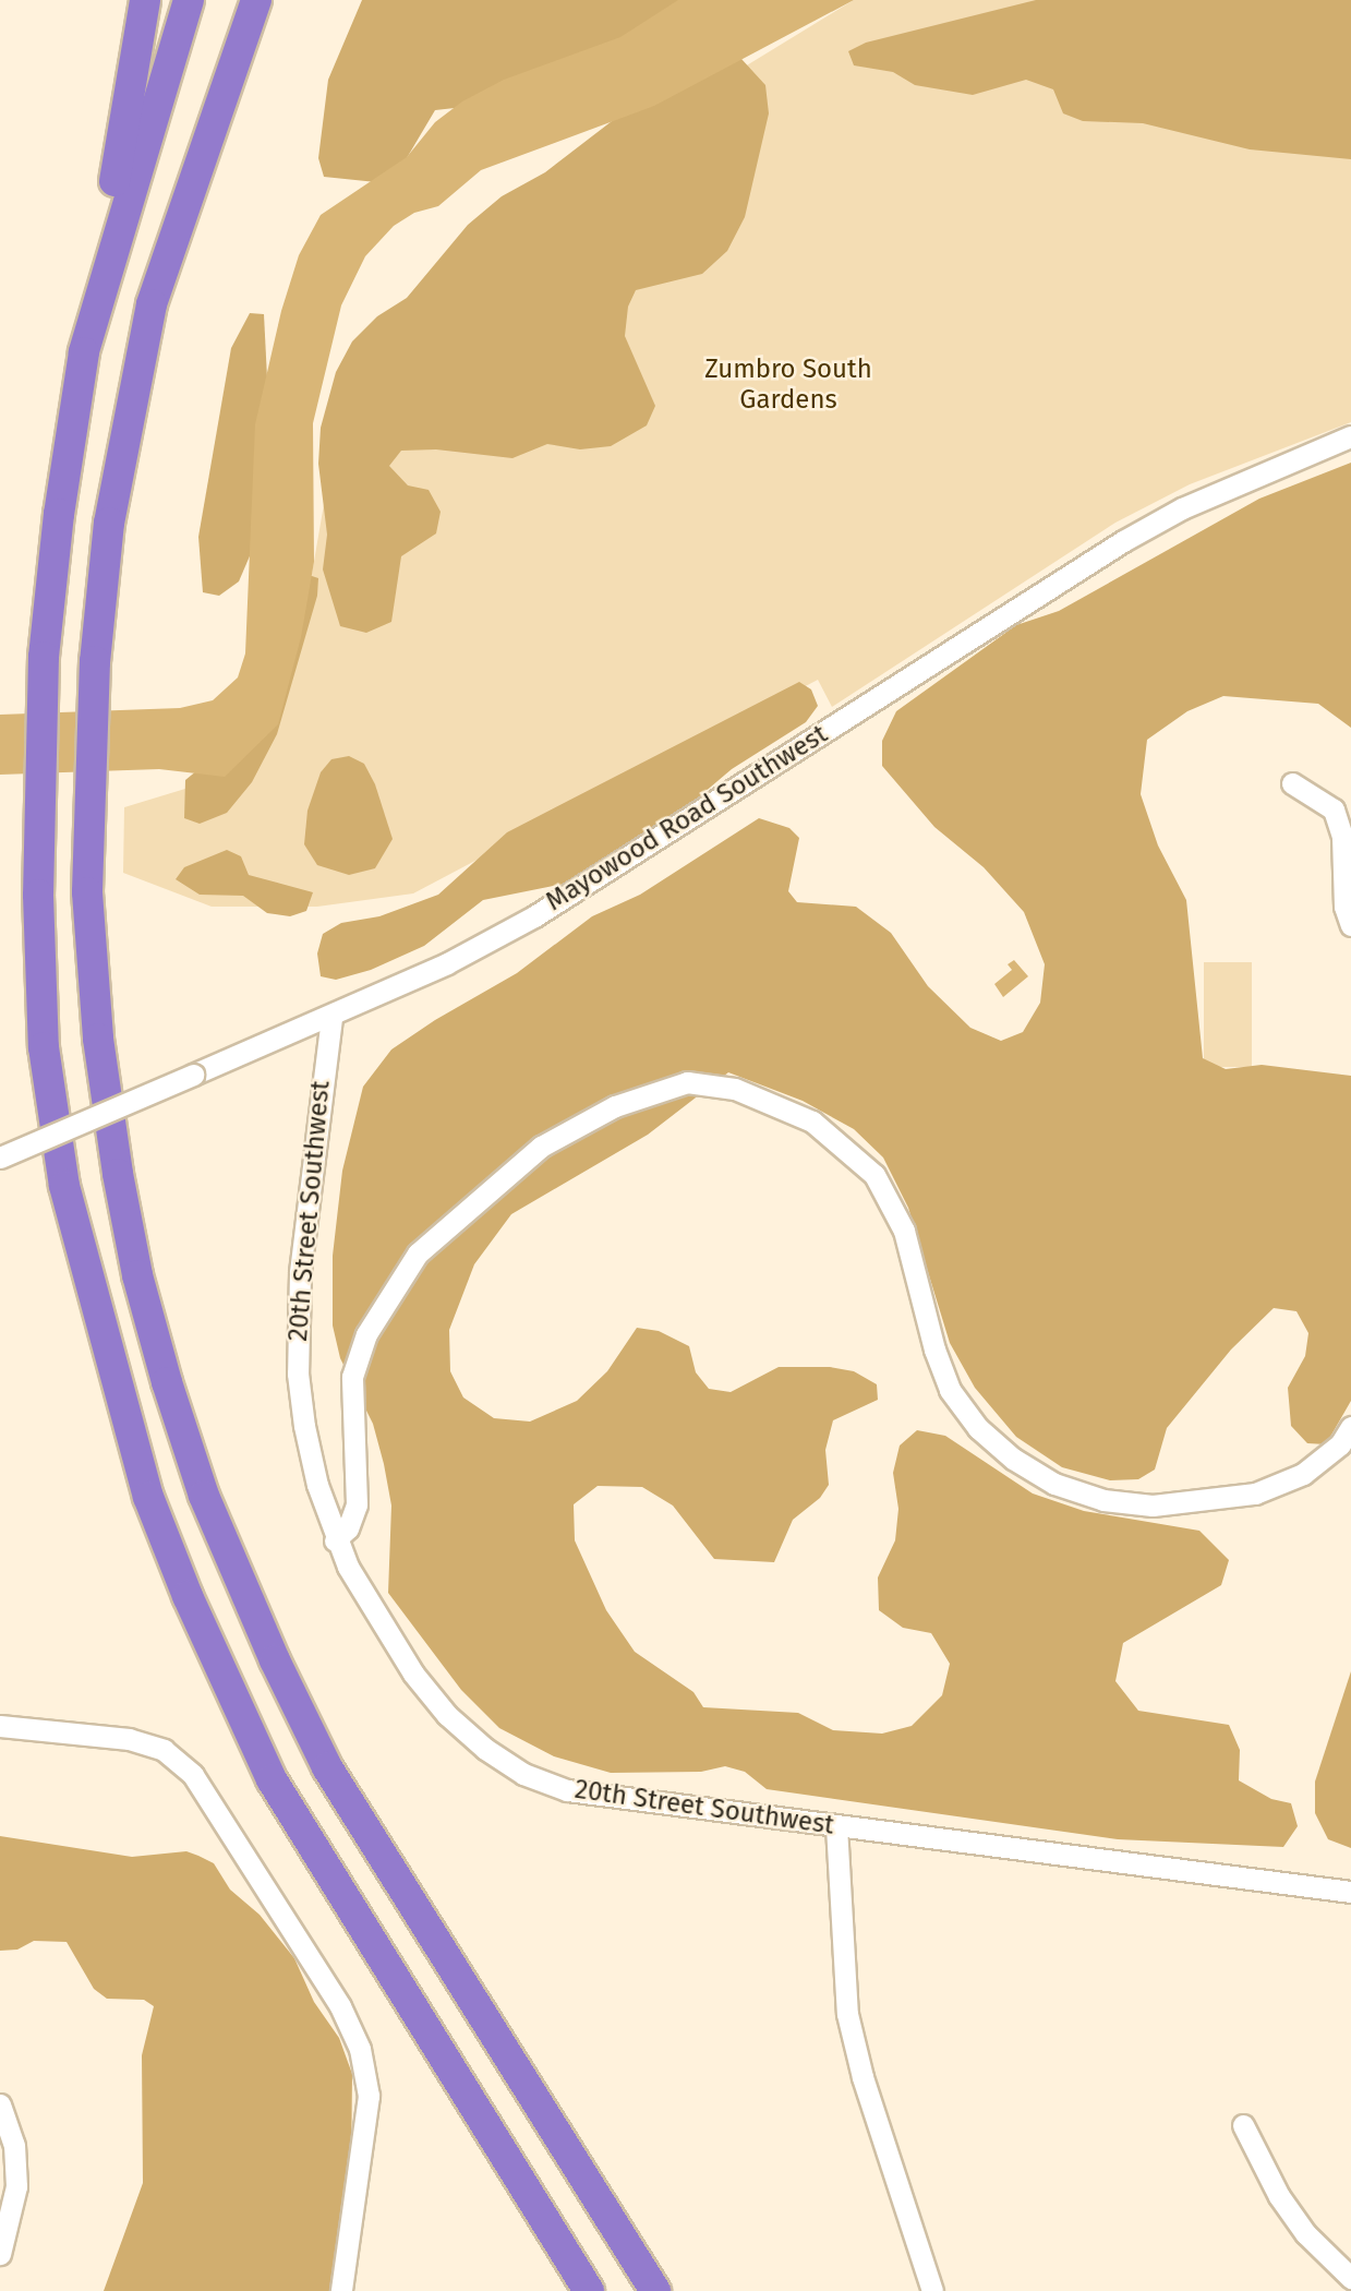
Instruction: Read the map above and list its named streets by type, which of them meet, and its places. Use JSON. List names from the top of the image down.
{
  "streets": {
    "street": ["Mayowood Road Southwest", "20th Street Southwest"]
  },
  "crossings": [
    ["Mayowood Road Southwest", "20th Street Southwest"]
  ],
  "parks": ["Zumbro South Gardens"]
}
